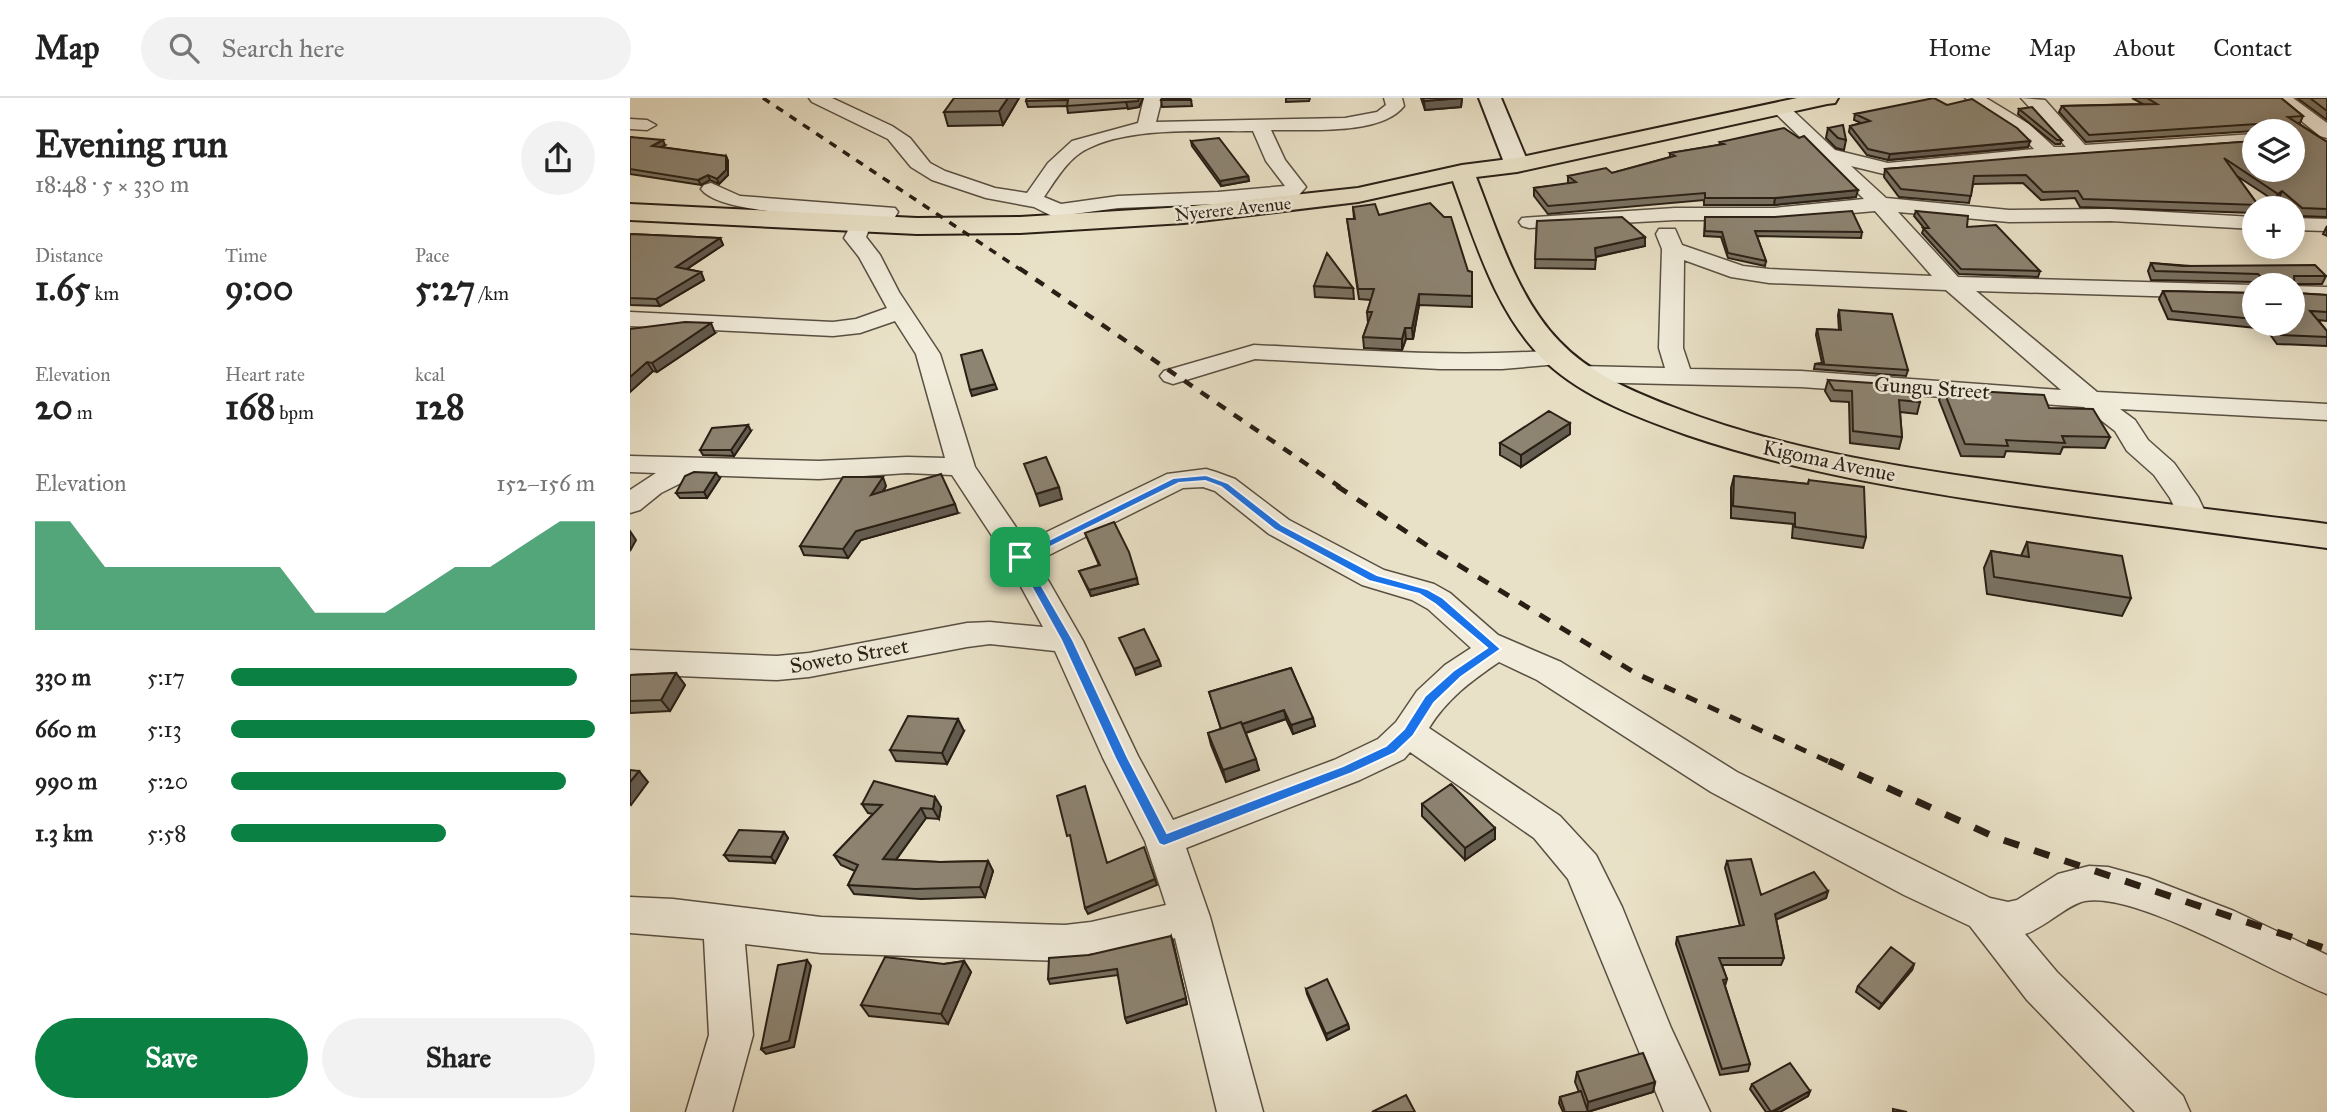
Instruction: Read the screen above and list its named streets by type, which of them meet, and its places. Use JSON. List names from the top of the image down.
{
  "streets": {
    "main road": ["Nyerere Avenue", "Kigoma Avenue"],
    "street": ["Gungu Street", "Soweto Street"]
  },
  "crossings": [
    ["Nyerere Avenue", "Kigoma Avenue"],
    ["Gungu Street", "Kigoma Avenue"]
  ],
  "page": {
    "header": "Map",
    "search": "Search here",
    "nav": [
      "Home",
      "Map",
      "About",
      "Contact"
    ],
    "heading": ["Evening run", "18:48 · 5 × 330 m"],
    "map_buttons": ["+", "−"],
    "stats": [
      ["Distance", "1.65 km"],
      ["Time", "9:00"],
      ["Pace", "5:27 /km"],
      ["Elevation", "20 m"],
      ["Heart rate", "168 bpm"],
      ["kcal", "128"]
    ],
    "chart": ["Elevation", "152–156 m"],
    "list": [
      {
        "name": "330 m",
        "note": "5:17"
      },
      {
        "name": "660 m",
        "note": "5:13"
      },
      {
        "name": "990 m",
        "note": "5:20"
      },
      {
        "name": "1.3 km",
        "note": "5:58"
      }
    ],
    "buttons": ["Save", "Share"]
  }
}
